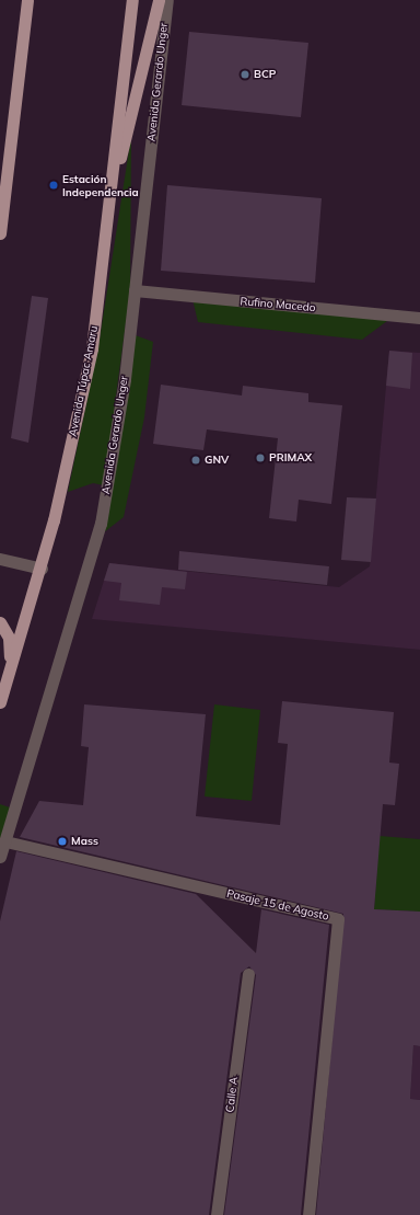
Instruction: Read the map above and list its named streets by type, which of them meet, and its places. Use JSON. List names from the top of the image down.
{
  "streets": {
    "main road": ["Avenida Túpac Amaru"],
    "street": [
      "Avenida Gerardo Unger",
      "Rufino Macedo",
      "Pasaje 15 de Agosto",
      "Calle A"
    ]
  },
  "crossings": [
    ["Avenida Gerardo Unger", "Rufino Macedo"],
    ["Avenida Gerardo Unger", "Pasaje 15 de Agosto"]
  ],
  "places": [
    "BCP",
    "Estación Independencia",
    "PRIMAX",
    "GNV",
    "Mass"
  ]
}
